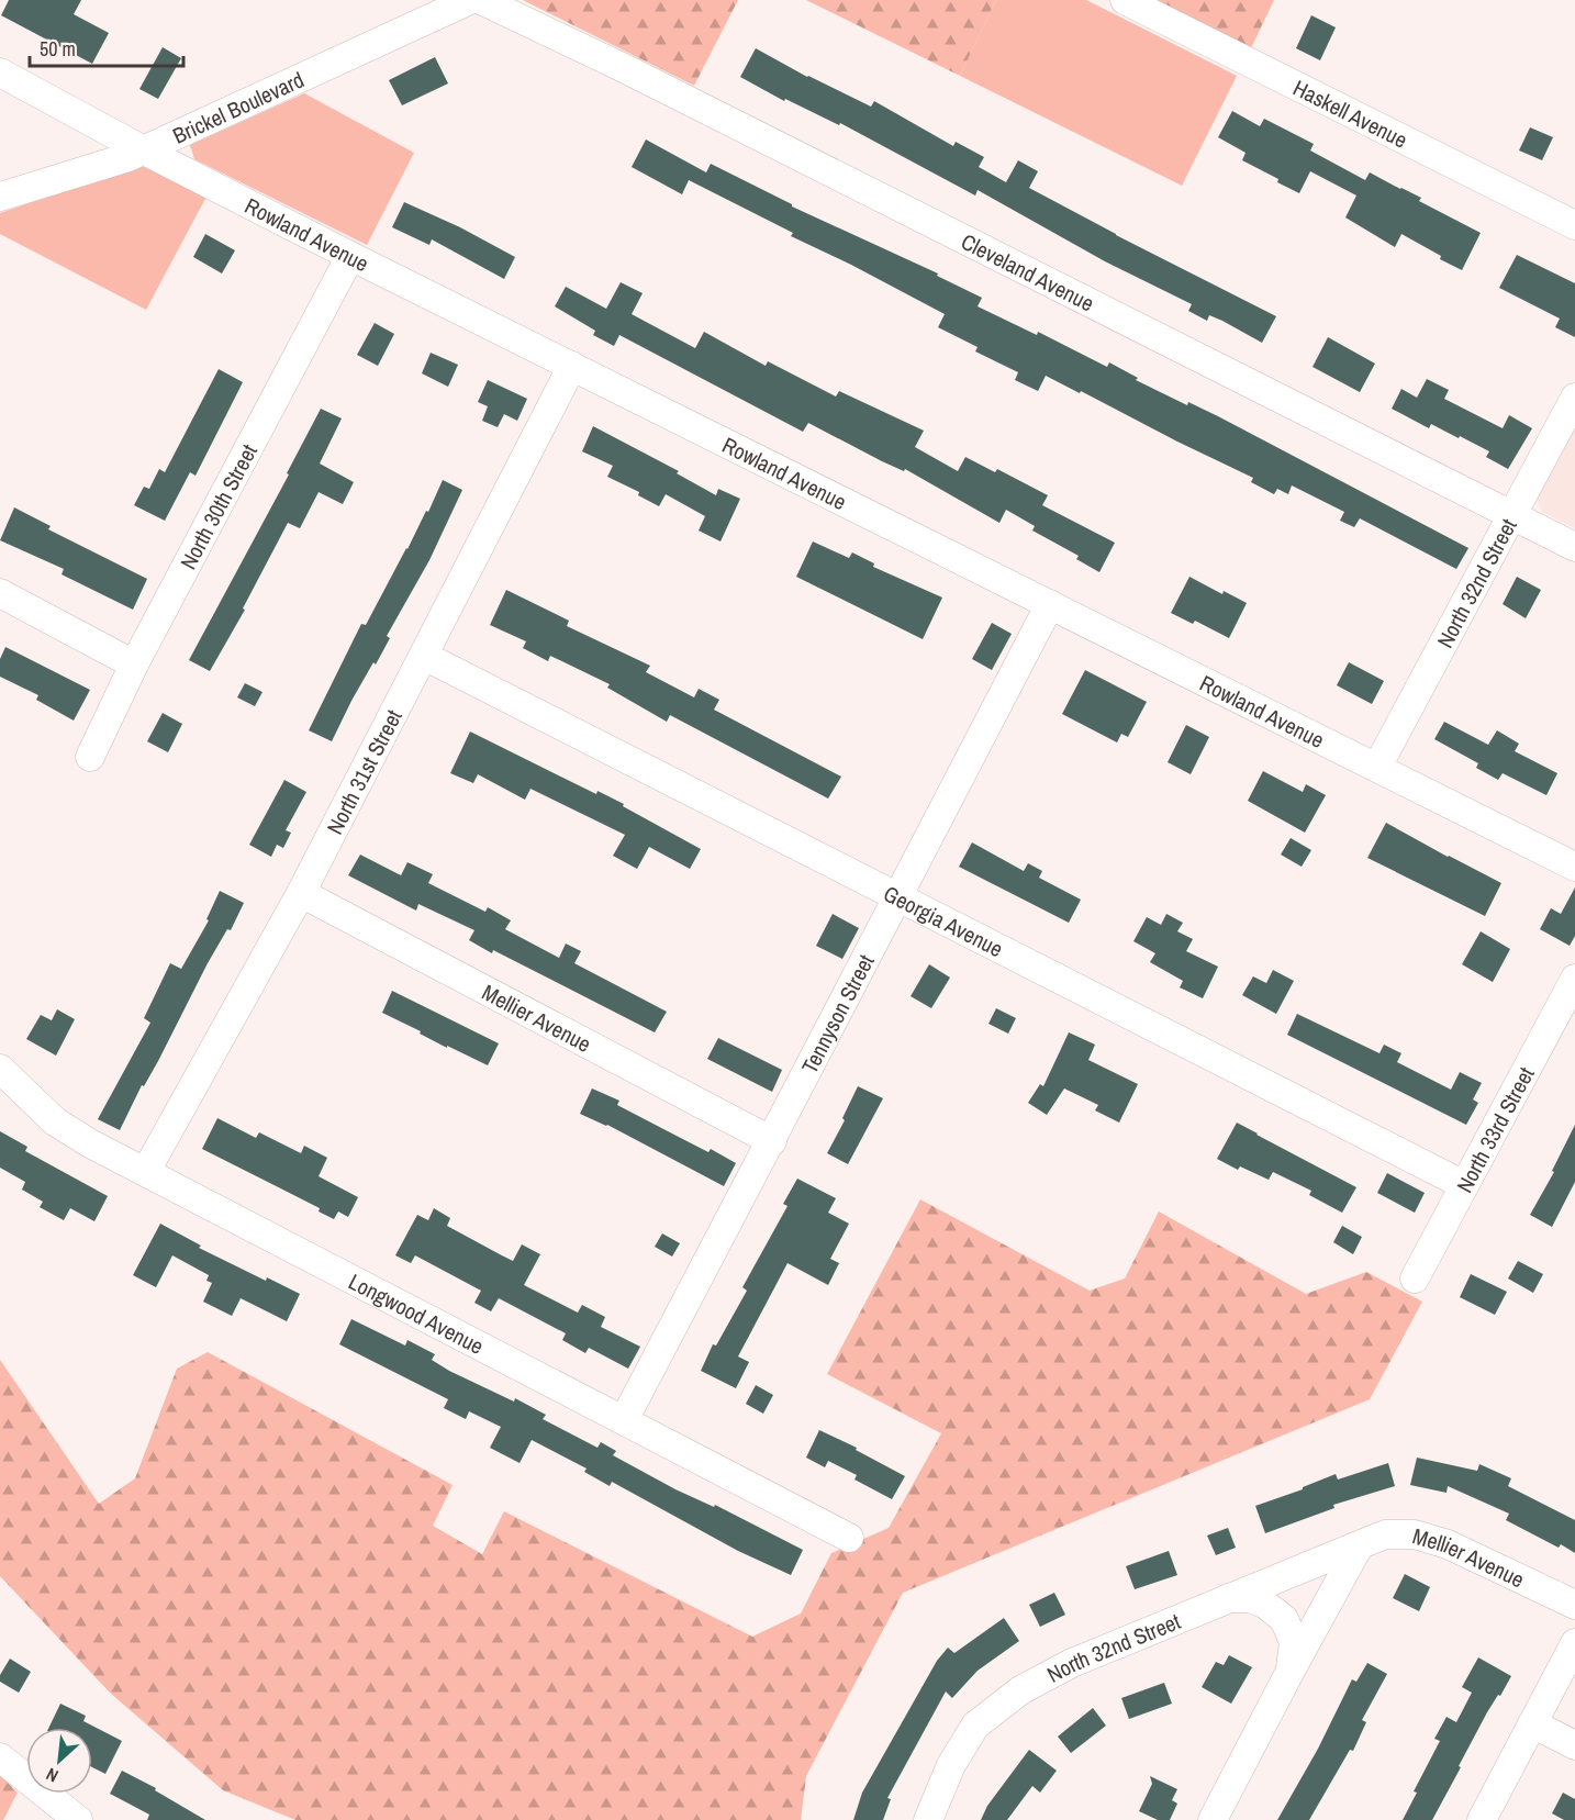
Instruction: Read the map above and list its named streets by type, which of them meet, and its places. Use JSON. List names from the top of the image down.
{
  "streets": {
    "street": [
      "Brickel Boulevard",
      "Haskell Avenue",
      "Rowland Avenue",
      "Cleveland Avenue",
      "North 30th Street",
      "North 32nd Street",
      "North 31st Street",
      "Georgia Avenue",
      "Tennyson Street",
      "Mellier Avenue",
      "North 33rd Street",
      "Longwood Avenue"
    ]
  },
  "crossings": [
    ["Brickel Boulevard", "Rowland Avenue"],
    ["Rowland Avenue", "North 30th Street"],
    ["Rowland Avenue", "North 32nd Street"],
    ["Rowland Avenue", "North 31st Street"],
    ["Rowland Avenue", "Tennyson Street"],
    ["Cleveland Avenue", "North 32nd Street"],
    ["North 32nd Street", "Mellier Avenue"],
    ["North 31st Street", "Georgia Avenue"],
    ["North 31st Street", "Mellier Avenue"],
    ["North 31st Street", "Longwood Avenue"],
    ["Georgia Avenue", "Tennyson Street"],
    ["Georgia Avenue", "North 33rd Street"],
    ["Tennyson Street", "Mellier Avenue"],
    ["Tennyson Street", "Longwood Avenue"]
  ],
  "scale_bar": "50 m",
  "north": "bottom left"
}
